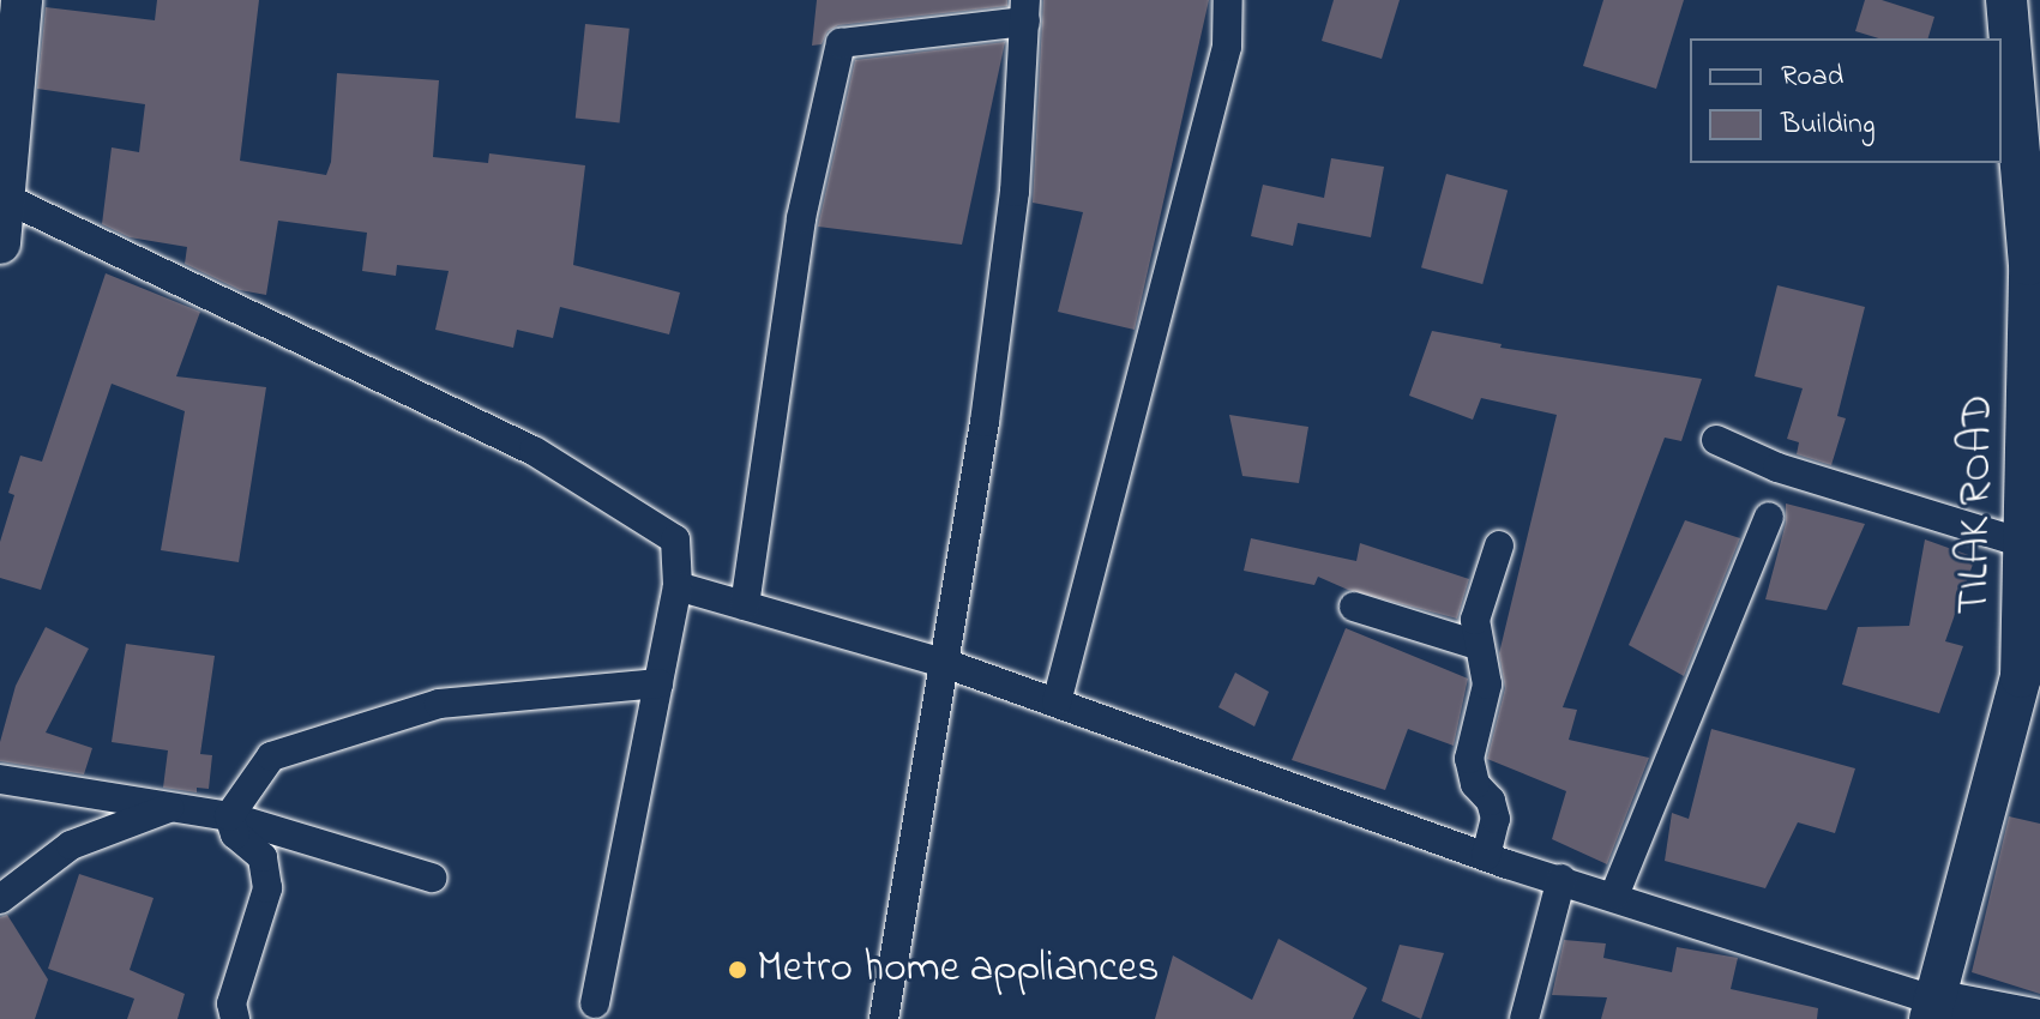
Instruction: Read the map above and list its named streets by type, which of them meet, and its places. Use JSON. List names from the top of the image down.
{
  "streets": {
    "street": ["TILAK ROAD"]
  },
  "places": ["Metro home appliances"],
  "legend": ["Road", "Building"]
}
